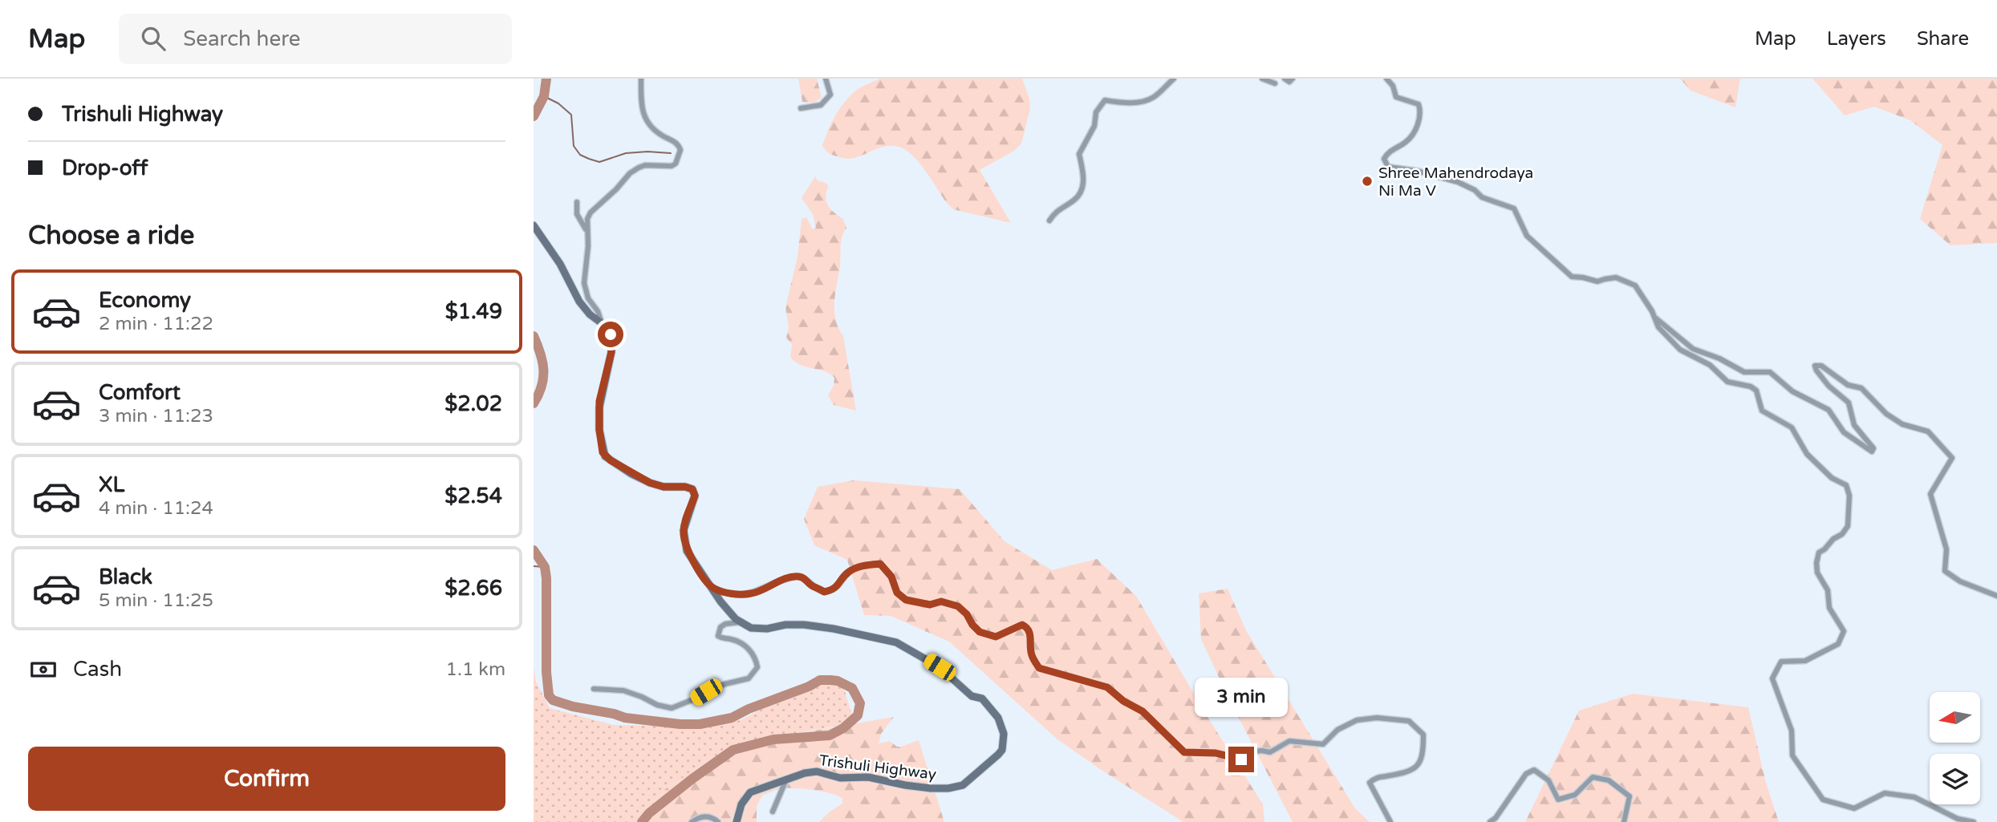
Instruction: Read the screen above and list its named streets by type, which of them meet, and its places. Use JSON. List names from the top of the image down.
{
  "streets": {
    "street": ["Trishuli Highway"]
  },
  "places": ["Shree Mahendrodaya Ni Ma V"],
  "north": "left",
  "page": {
    "header": "Map",
    "search": "Search here",
    "nav": ["Map", "Layers", "Share"],
    "banner": ["Trishuli Highway", "Drop-off"],
    "heading": "Choose a ride",
    "list": [
      {
        "name": "Economy",
        "note": "2 min · 11:22",
        "value": "$1.49"
      },
      {
        "name": "Comfort",
        "note": "3 min · 11:23",
        "value": "$2.02"
      },
      {
        "name": "XL",
        "note": "4 min · 11:24",
        "value": "$2.54"
      },
      {
        "name": "Black",
        "note": "5 min · 11:25",
        "value": "$2.66"
      }
    ],
    "pay": ["Cash", "1.1 km"],
    "bubble": "3 min",
    "buttons": "Confirm"
  }
}
